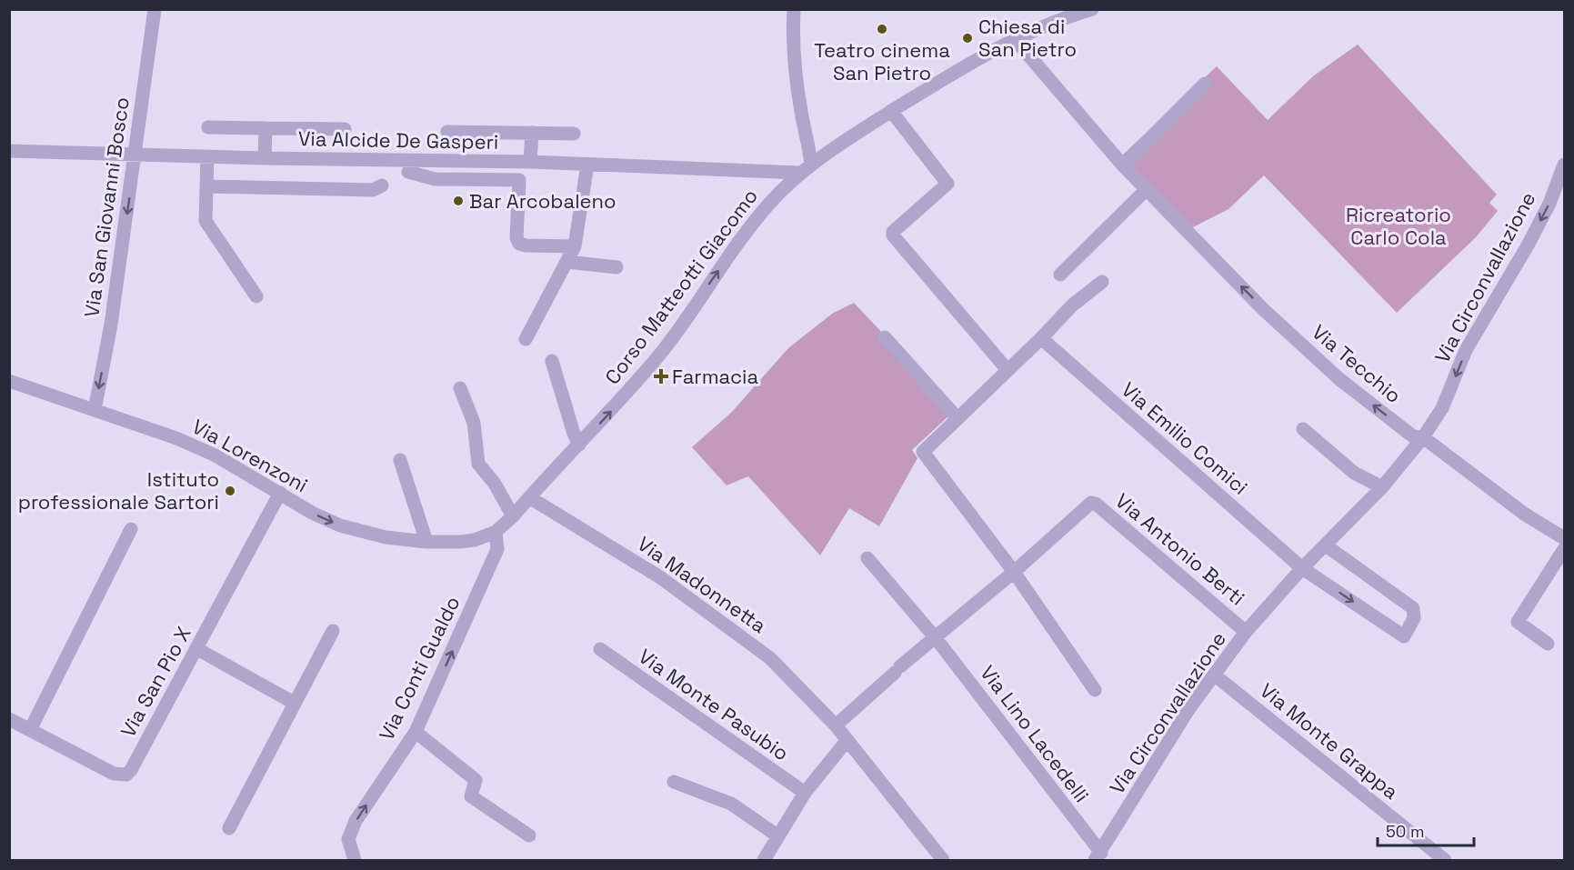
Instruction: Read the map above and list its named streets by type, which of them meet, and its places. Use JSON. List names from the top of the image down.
{
  "streets": {
    "street": [
      "Via Alcide De Gasperi",
      "Via San Giovanni Bosco",
      "Via Circonvallazione",
      "Corso Matteotti Giacomo",
      "Via Tecchio",
      "Via Emilio Comici",
      "Via Lorenzoni",
      "Via Antonio Berti",
      "Via Madonnetta",
      "Via Conti Gualdo",
      "Via San Pio X",
      "Via Monte Pasubio",
      "Via Lino Lacedelli",
      "Via Monte Grappa"
    ]
  },
  "crossings": [
    ["Via Alcide De Gasperi", "Via San Giovanni Bosco"],
    ["Via Alcide De Gasperi", "Corso Matteotti Giacomo"],
    ["Via San Giovanni Bosco", "Via Lorenzoni"],
    ["Via Circonvallazione", "Via Tecchio"],
    ["Via Circonvallazione", "Via Emilio Comici"],
    ["Via Circonvallazione", "Via Antonio Berti"],
    ["Via Circonvallazione", "Via Lino Lacedelli"],
    ["Via Circonvallazione", "Via Monte Grappa"],
    ["Corso Matteotti Giacomo", "Via Tecchio"],
    ["Corso Matteotti Giacomo", "Via Lorenzoni"],
    ["Corso Matteotti Giacomo", "Via Madonnetta"],
    ["Corso Matteotti Giacomo", "Via Conti Gualdo"],
    ["Via Lorenzoni", "Via Conti Gualdo"],
    ["Via Lorenzoni", "Via San Pio X"]
  ],
  "one_way": ["Via San Giovanni Bosco", "Corso Matteotti Giacomo", "Via Tecchio"],
  "parks": ["Ricreatorio Carlo Cola"],
  "places": {
    "other": [
      "Teatro cinema San Pietro",
      "Chiesa di San Pietro",
      "Bar Arcobaleno",
      "Istituto professionale Sartori"
    ],
    "health": ["Farmacia"]
  },
  "scale_bar": "50 m"
}
